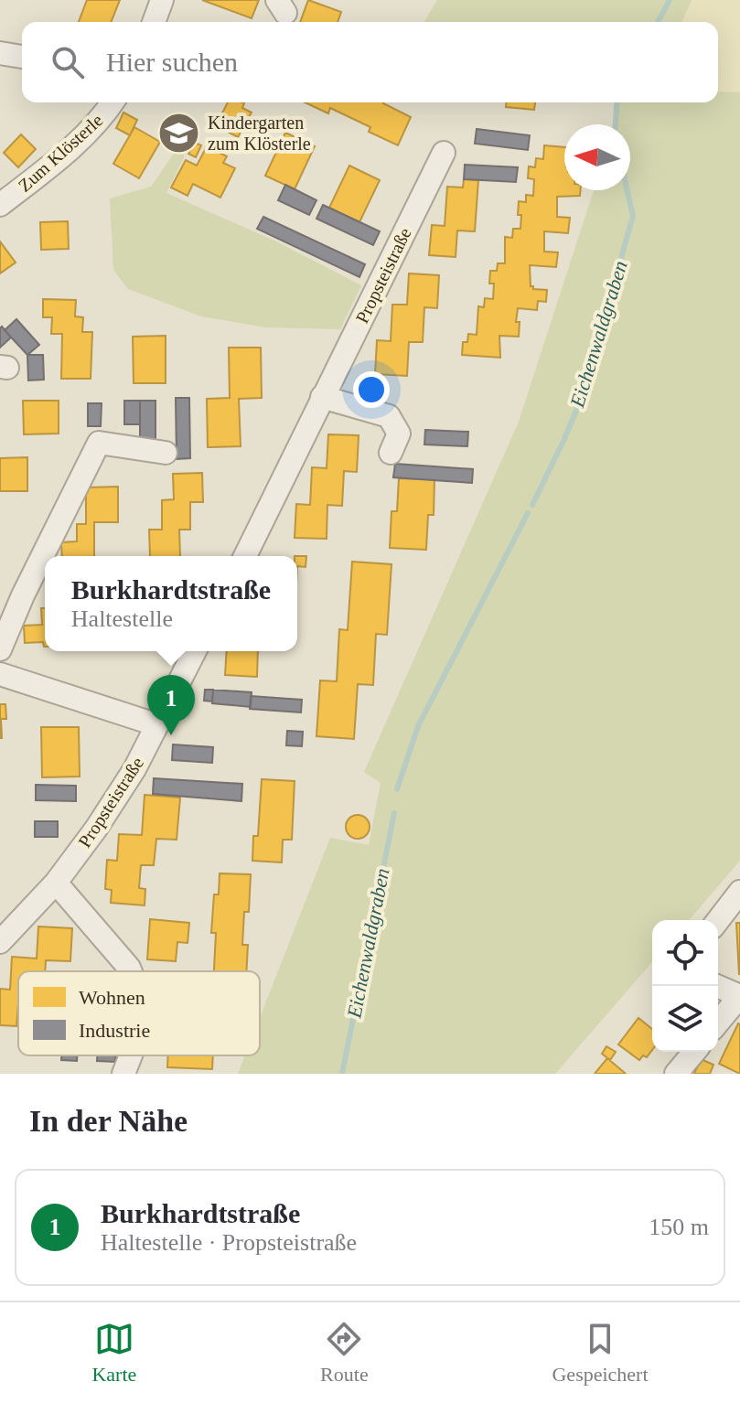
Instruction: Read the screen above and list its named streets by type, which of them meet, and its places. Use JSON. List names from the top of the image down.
{
  "streets": {
    "street": ["Zum Klösterle", "Propsteistraße"]
  },
  "water": ["Eichenwaldgraben"],
  "places": {
    "school or university": ["Kindergarten zum Klösterle"]
  },
  "legend": ["Wohnen", "Industrie"],
  "north": "left",
  "page": {
    "search": "Hier suchen",
    "popup": ["Burkhardtstraße", "Haltestelle"],
    "pins": "1",
    "heading": "In der Nähe",
    "list": [
      {
        "mark": "1",
        "name": "Burkhardtstraße",
        "note": "Haltestelle · Propsteistraße",
        "value": "150 m"
      }
    ],
    "nav": ["Karte", "Route", "Gespeichert"]
  }
}
